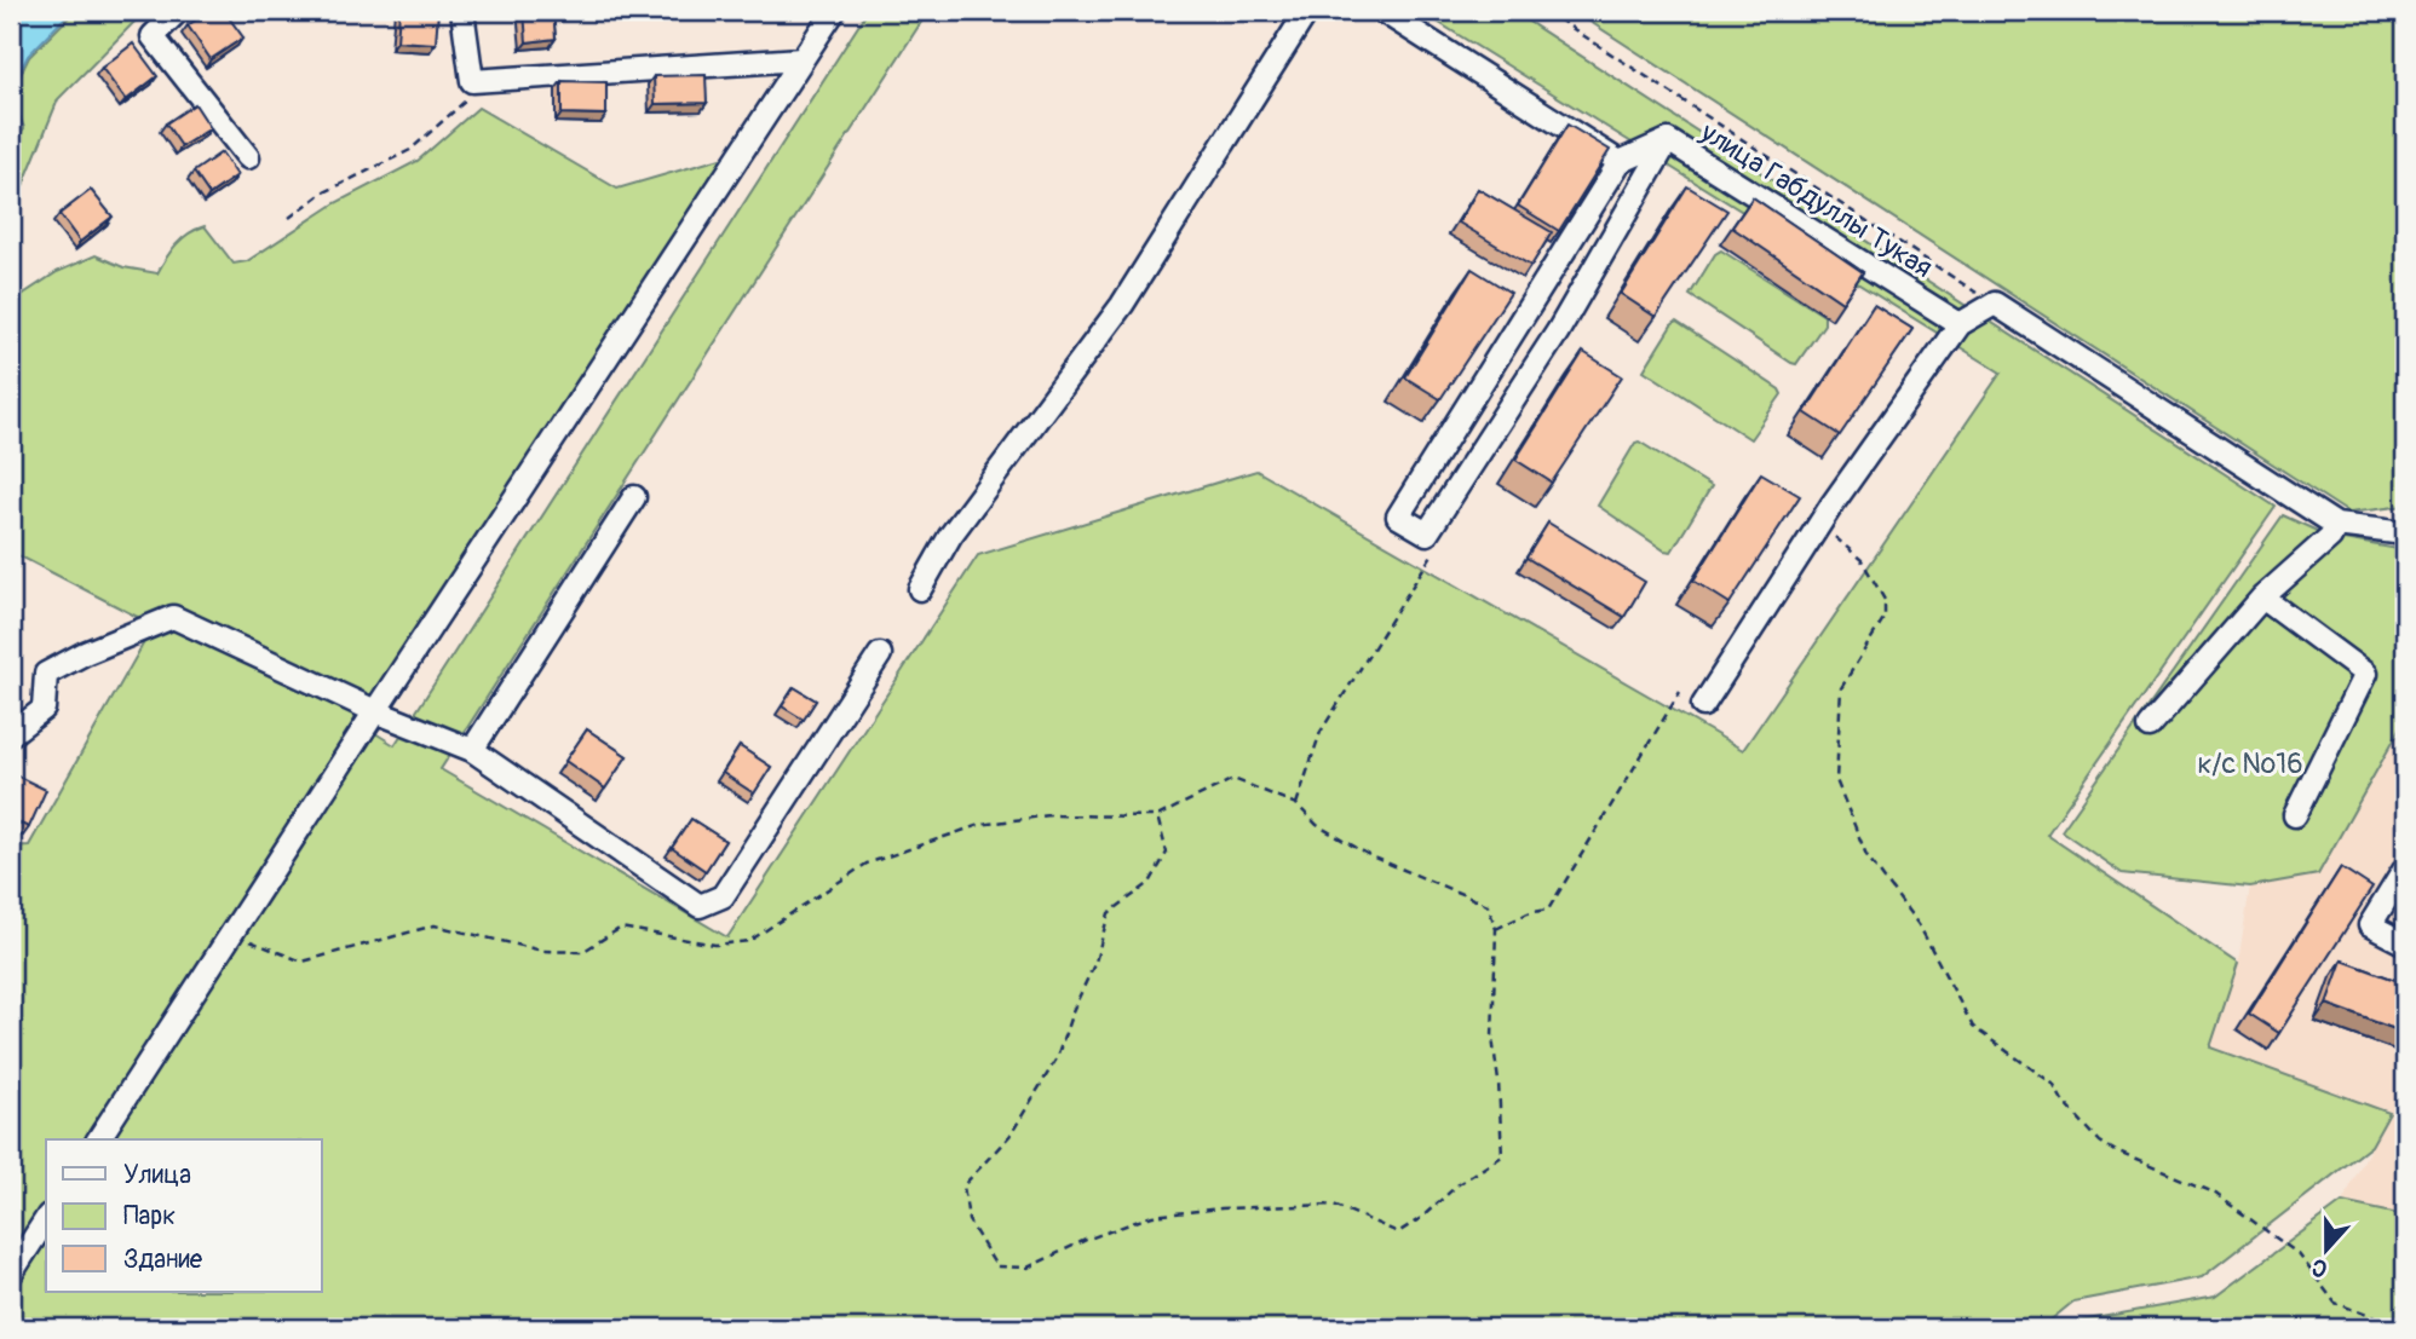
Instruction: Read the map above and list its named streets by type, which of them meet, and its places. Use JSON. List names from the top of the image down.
{
  "streets": {
    "street": ["улица Габдуллы Тукая"]
  },
  "parks": ["к/с №16"],
  "legend": ["Улица", "Парк", "Здание"],
  "north": "bottom"
}
